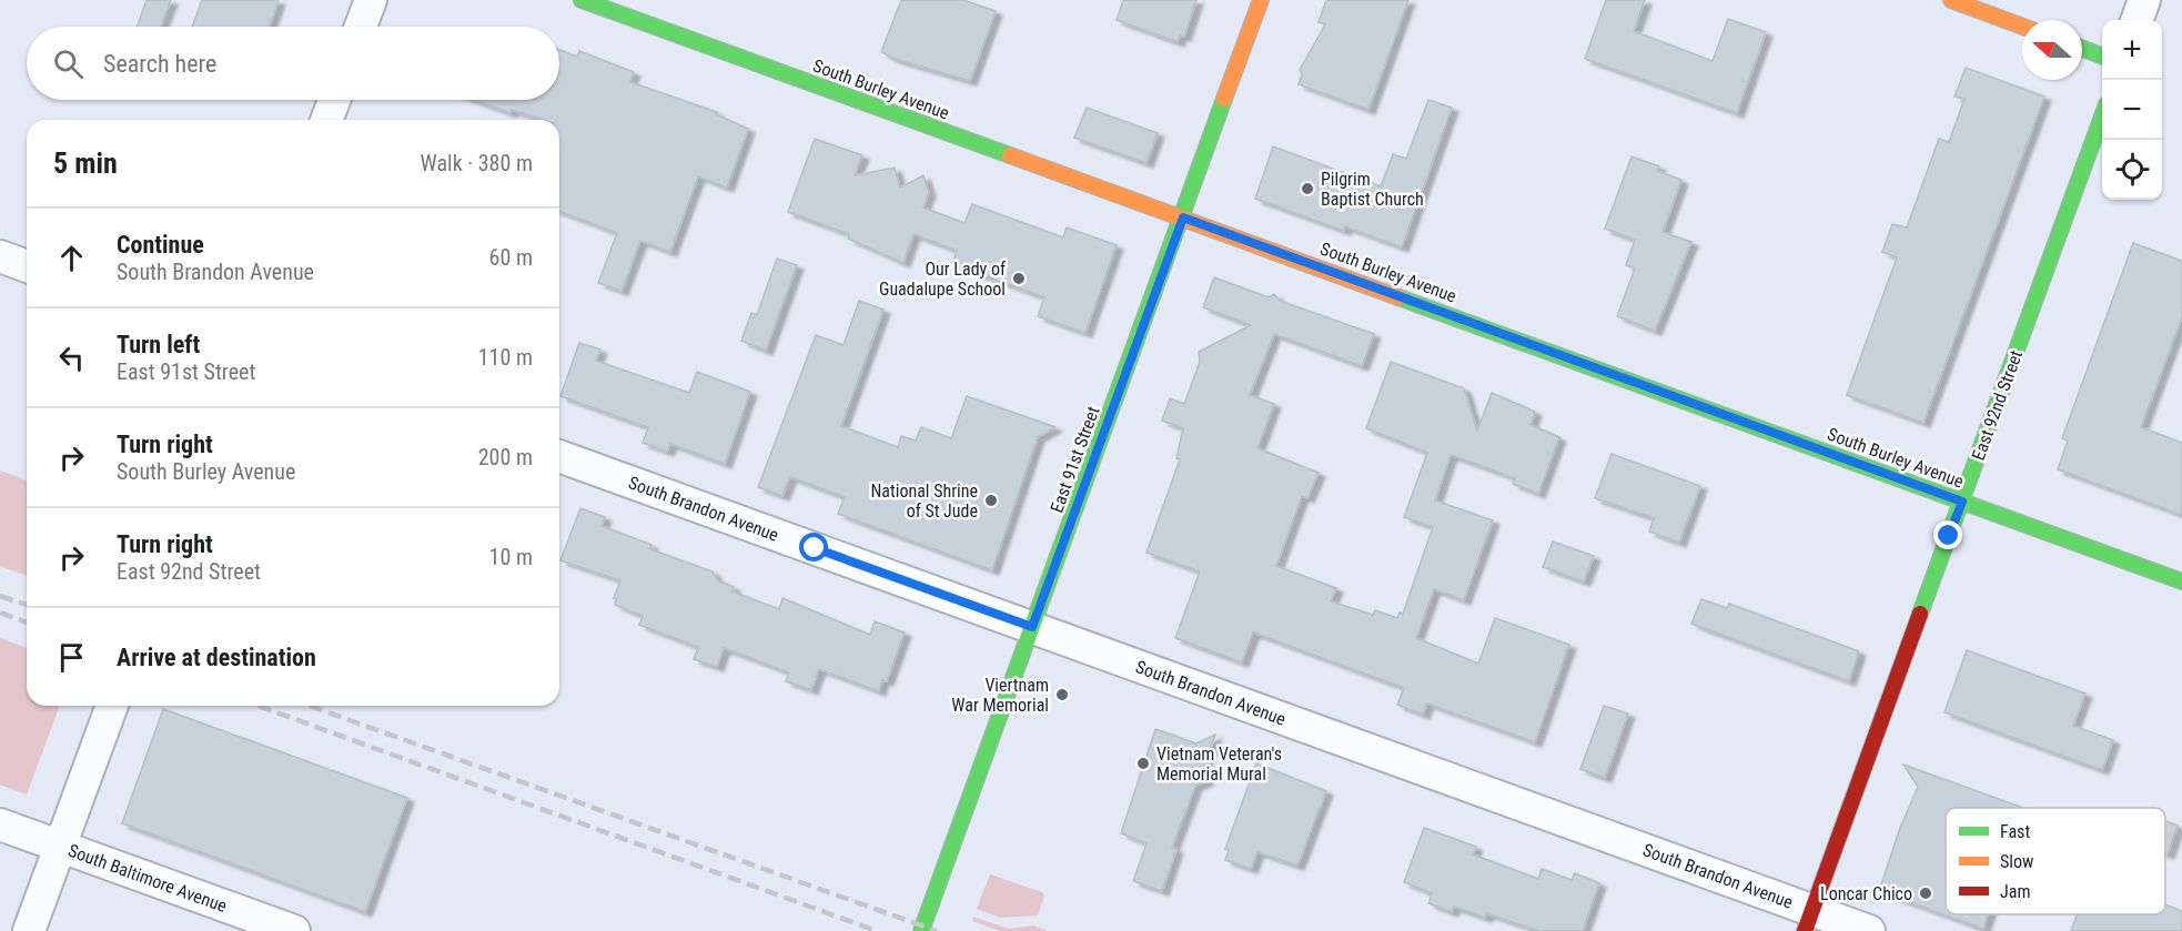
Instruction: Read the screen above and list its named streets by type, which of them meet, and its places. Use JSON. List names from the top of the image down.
{
  "streets": {
    "street": [
      "South Burley Avenue",
      "East 92nd Street",
      "East 91st Street",
      "South Brandon Avenue",
      "South Baltimore Avenue"
    ]
  },
  "crossings": [
    ["South Burley Avenue", "East 92nd Street"],
    ["South Burley Avenue", "East 91st Street"],
    ["East 92nd Street", "South Brandon Avenue"],
    ["East 91st Street", "South Brandon Avenue"]
  ],
  "places": [
    "Pilgrim Baptist Church",
    "Our Lady of Guadalupe School",
    "National Shrine of St Jude",
    "Viertnam War Memorial",
    "Vietnam Veteran's Memorial Mural",
    "Loncar Chico"
  ],
  "legend": ["Fast", "Slow", "Jam"],
  "north": "left",
  "page": {
    "map_buttons": ["+", "−"],
    "search": "Search here",
    "heading": ["5 min", "Walk · 380 m"],
    "list": [
      ["Continue", "South Brandon Avenue", "60 m"],
      ["Turn left", "East 91st Street", "110 m"],
      ["Turn right", "South Burley Avenue", "200 m"],
      ["Turn right", "East 92nd Street", "10 m"],
      "Arrive at destination"
    ]
  }
}
